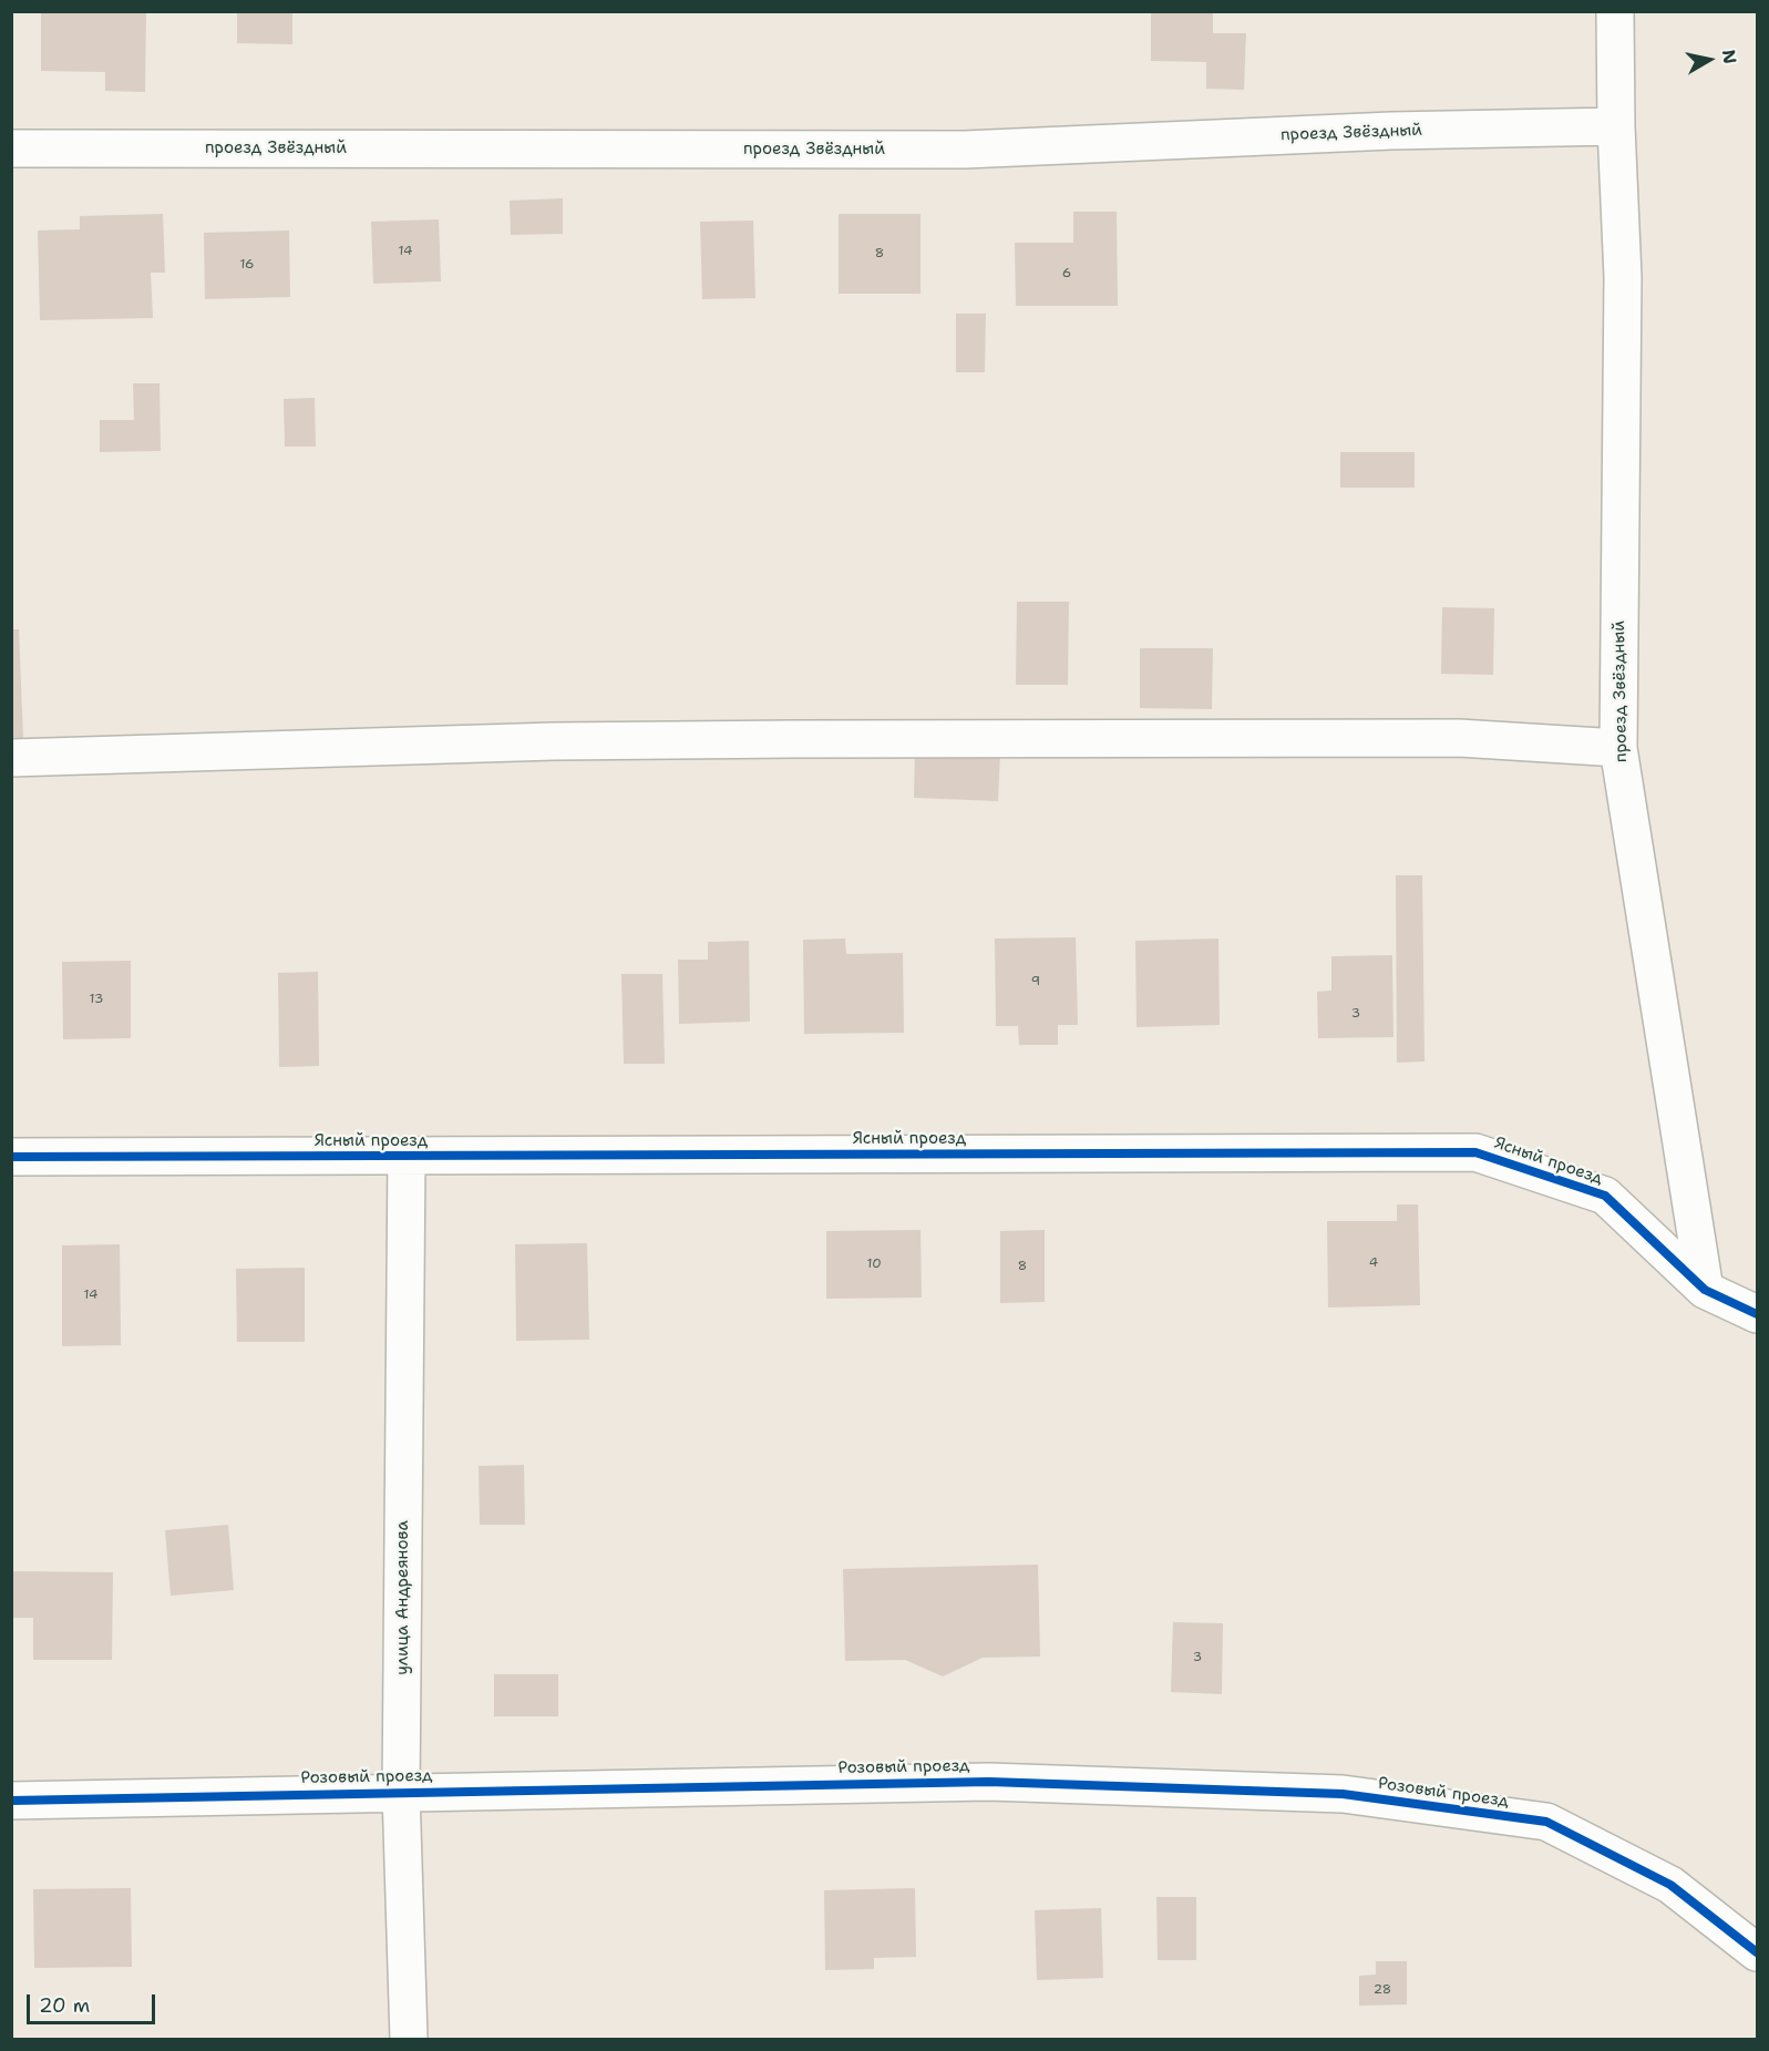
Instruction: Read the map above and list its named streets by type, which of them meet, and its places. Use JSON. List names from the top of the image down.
{
  "streets": {
    "street": [
      "проезд Звёздный",
      "Ясный проезд",
      "улица Андреянова",
      "Розовый проезд"
    ]
  },
  "crossings": [
    ["проезд Звёздный", "Ясный проезд"],
    ["Ясный проезд", "улица Андреянова"],
    ["улица Андреянова", "Розовый проезд"]
  ],
  "house_numbers": [
    "14",
    "8",
    "16",
    "6",
    "9",
    "13",
    "3",
    "4",
    "10",
    "8",
    "14",
    "3",
    "28"
  ],
  "scale_bar": "20 m",
  "north": "right"
}
